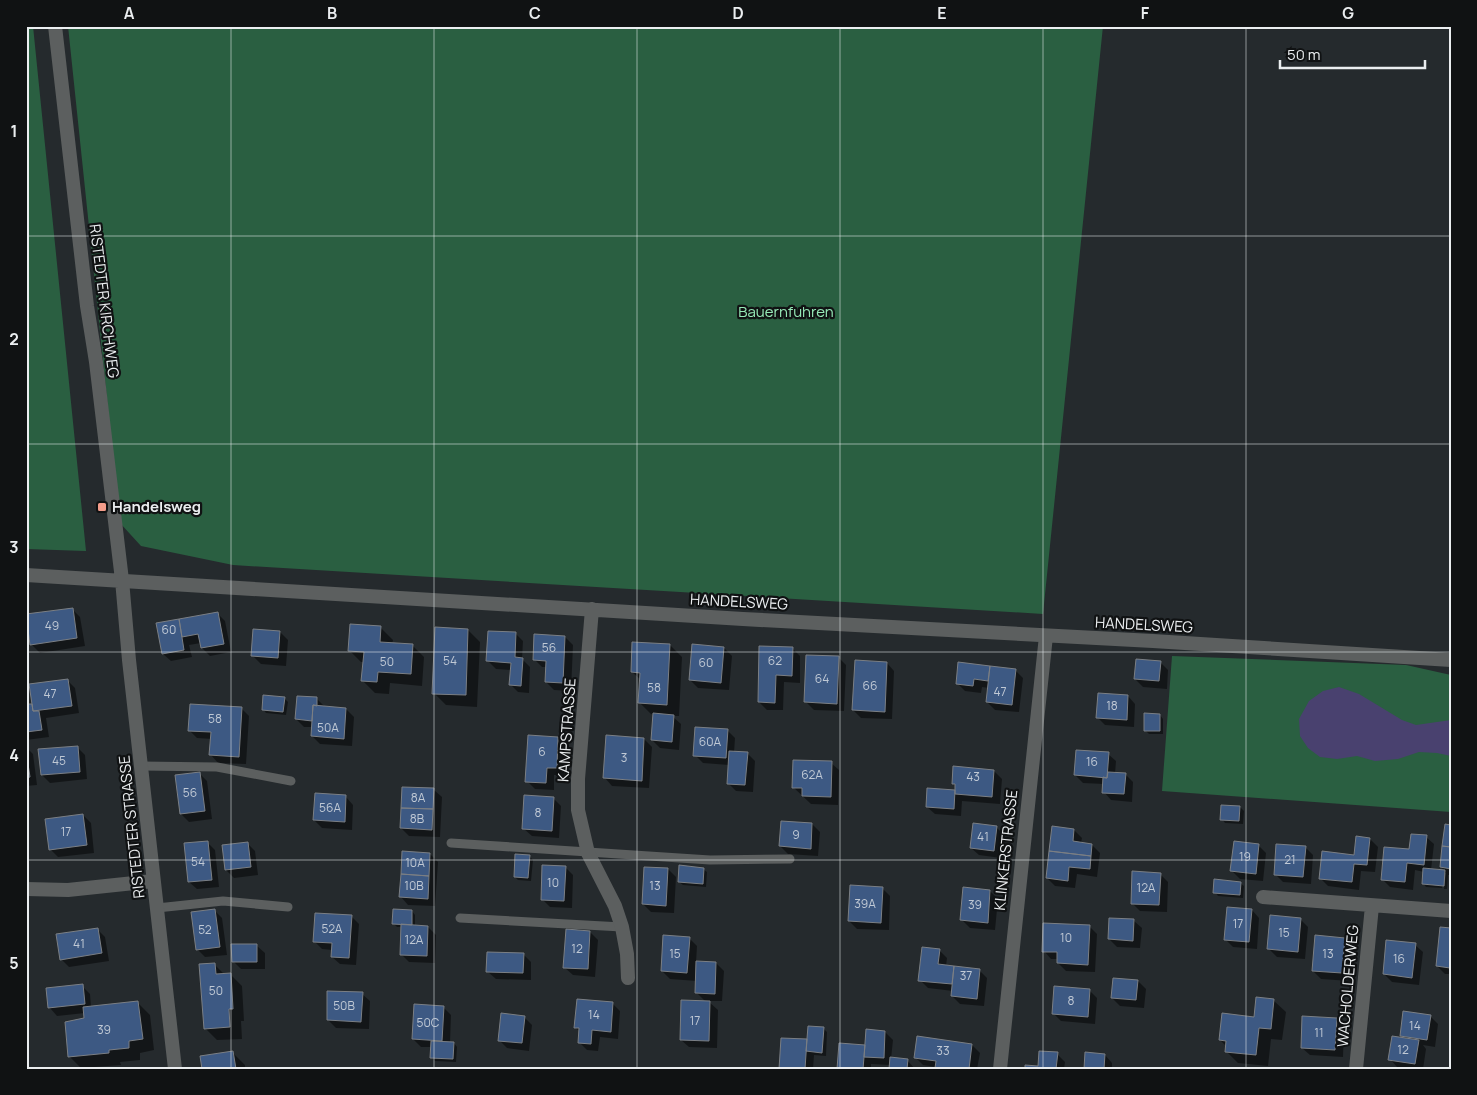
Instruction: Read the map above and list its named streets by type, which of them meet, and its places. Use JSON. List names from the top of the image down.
{
  "streets": {
    "street": [
      "RISTEDTER KIRCHWEG",
      "HANDELSWEG",
      "KAMPSTRASSE",
      "RISTEDTER STRASSE",
      "KLINKERSTRASSE",
      "WACHOLDERWEG"
    ]
  },
  "crossings": [
    ["RISTEDTER KIRCHWEG", "HANDELSWEG"],
    ["RISTEDTER KIRCHWEG", "RISTEDTER STRASSE"],
    ["HANDELSWEG", "KAMPSTRASSE"],
    ["HANDELSWEG", "RISTEDTER STRASSE"],
    ["HANDELSWEG", "KLINKERSTRASSE"]
  ],
  "parks": ["Bauernfuhren"],
  "places": {
    "transit": ["Handelsweg"]
  },
  "house_numbers": [
    "49",
    "60",
    "56",
    "54",
    "62",
    "50",
    "60",
    "64",
    "66",
    "58",
    "47",
    "47",
    "18",
    "58",
    "50A",
    "60A",
    "6",
    "3",
    "45",
    "16",
    "62A",
    "43",
    "56",
    "8A",
    "56A",
    "8",
    "8B",
    "17",
    "9",
    "41",
    "19",
    "21",
    "54",
    "10A",
    "10",
    "10B",
    "13",
    "12A",
    "39A",
    "39",
    "17",
    "52A",
    "52",
    "15",
    "10",
    "12A",
    "41",
    "12",
    "15",
    "13",
    "16",
    "37",
    "50",
    "8",
    "50B",
    "14",
    "17",
    "50C",
    "14",
    "39",
    "11",
    "12",
    "33"
  ],
  "scale_bar": "50 m",
  "grid": {
    "columns": [
      "A",
      "B",
      "C",
      "D",
      "E",
      "F",
      "G"
    ],
    "rows": [
      "1",
      "2",
      "3",
      "4",
      "5"
    ]
  }
}
